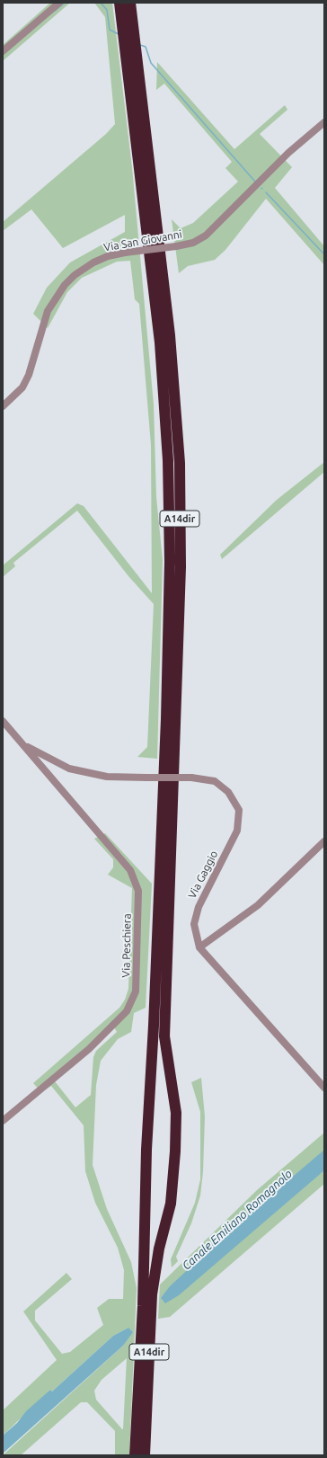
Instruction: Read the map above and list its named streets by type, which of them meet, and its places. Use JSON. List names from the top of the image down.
{
  "streets": {
    "highway": ["A14dir"],
    "street": ["Via San Giovanni", "Via Gaggio", "Via Peschiera"]
  },
  "crossings": [
    ["Via Gaggio", "Via Peschiera"]
  ],
  "water": ["Canale Emiliano Romagnolo"]
}
